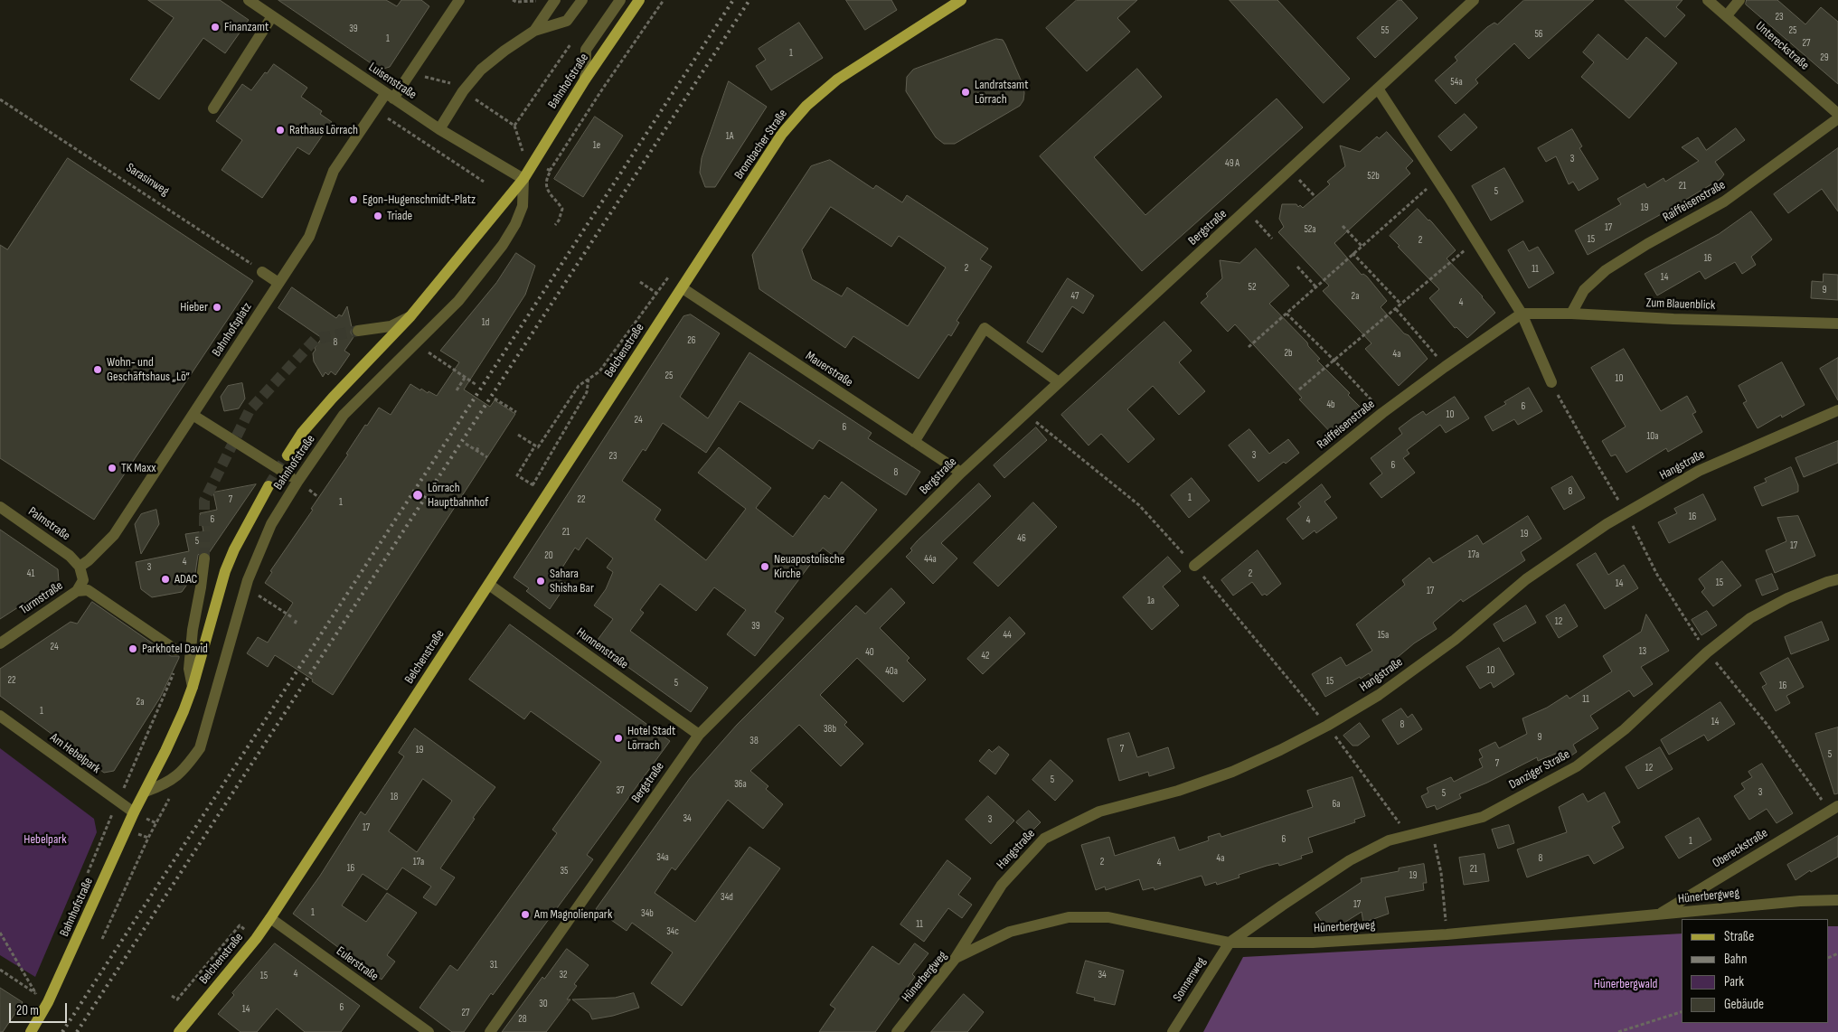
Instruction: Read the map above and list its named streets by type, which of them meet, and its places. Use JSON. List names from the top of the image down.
{
  "streets": {
    "main road": ["Bahnhofstraße", "Brombacher Straße", "Belchenstraße"],
    "street": [
      "Untereckstraße",
      "Luisenstraße",
      "Raiffeisenstraße",
      "Bergstraße",
      "Zum Blauenblick",
      "Bahnhofsplatz",
      "Mauerstraße",
      "Hangstraße",
      "Palmstraße",
      "Turmstraße",
      "Hunnenstraße",
      "Am Hebelpark",
      "Danziger Straße",
      "Obereckstraße",
      "Hünerbergweg",
      "Eulerstraße",
      "Sonnenweg"
    ],
    "path": ["Sarasinweg"]
  },
  "crossings": [
    ["Luisenstraße", "Bahnhofstraße"],
    ["Luisenstraße", "Bahnhofsplatz"],
    ["Bahnhofstraße", "Am Hebelpark"],
    ["Brombacher Straße", "Belchenstraße"],
    ["Brombacher Straße", "Mauerstraße"],
    ["Raiffeisenstraße", "Zum Blauenblick"],
    ["Bergstraße", "Mauerstraße"],
    ["Bergstraße", "Hunnenstraße"],
    ["Bahnhofsplatz", "Palmstraße"],
    ["Bahnhofsplatz", "Turmstraße"],
    ["Belchenstraße", "Mauerstraße"],
    ["Belchenstraße", "Hunnenstraße"],
    ["Belchenstraße", "Eulerstraße"],
    ["Hangstraße", "Hünerbergweg"],
    ["Palmstraße", "Turmstraße"],
    ["Danziger Straße", "Hünerbergweg"],
    ["Danziger Straße", "Sonnenweg"],
    ["Obereckstraße", "Hünerbergweg"],
    ["Hünerbergweg", "Sonnenweg"]
  ],
  "parks": ["Hebelpark", "Hünerbergwald"],
  "places": [
    "Finanzamt",
    "Landratsamt Lörrach",
    "Rathaus Lörrach",
    "Egon-Hugenschmidt-Platz",
    "Triade",
    "Hieber",
    "Wohn- und Geschäftshaus „Lö“",
    "TK Maxx",
    "Lörrach Hauptbahnhof",
    "Neuapostolische Kirche",
    "ADAC",
    "Sahara Shisha Bar",
    "Parkhotel David",
    "Hotel Stadt Lörrach",
    "Am Magnolienpark"
  ],
  "house_numbers": [
    "23",
    "39",
    "55",
    "25",
    "56",
    "1",
    "27",
    "1",
    "29",
    "54a",
    "1A",
    "1e",
    "3",
    "49 A",
    "52b",
    "21",
    "5",
    "19",
    "17",
    "52a",
    "15",
    "2",
    "16",
    "2",
    "11",
    "14",
    "52",
    "9",
    "47",
    "2a",
    "4",
    "1d",
    "26",
    "8",
    "2b",
    "4a",
    "25",
    "10",
    "4b",
    "6",
    "10",
    "24",
    "6",
    "10a",
    "3",
    "23",
    "6",
    "8",
    "8",
    "1",
    "7",
    "22",
    "1",
    "16",
    "6",
    "4",
    "21",
    "19",
    "46",
    "5",
    "17",
    "17a",
    "20",
    "44a",
    "4",
    "3",
    "41",
    "2",
    "15",
    "14",
    "17",
    "1a",
    "12",
    "39",
    "44",
    "15a",
    "24",
    "13",
    "40",
    "42",
    "10",
    "40a",
    "22",
    "15",
    "5",
    "16",
    "11",
    "2a",
    "1",
    "14",
    "8",
    "38b",
    "9",
    "38",
    "7",
    "19",
    "5",
    "7",
    "12",
    "5",
    "36a",
    "37",
    "3",
    "5",
    "18",
    "6a",
    "34",
    "3",
    "17",
    "6",
    "1",
    "34a",
    "4a",
    "8",
    "17a",
    "2",
    "4",
    "16",
    "21",
    "35",
    "19",
    "34d",
    "17",
    "1",
    "34b",
    "11",
    "34c",
    "31",
    "4",
    "32",
    "34",
    "15",
    "30",
    "6",
    "14",
    "27",
    "28"
  ],
  "legend": [
    "Straße",
    "Bahn",
    "Park",
    "Gebäude"
  ],
  "scale_bar": "20 m"
}
